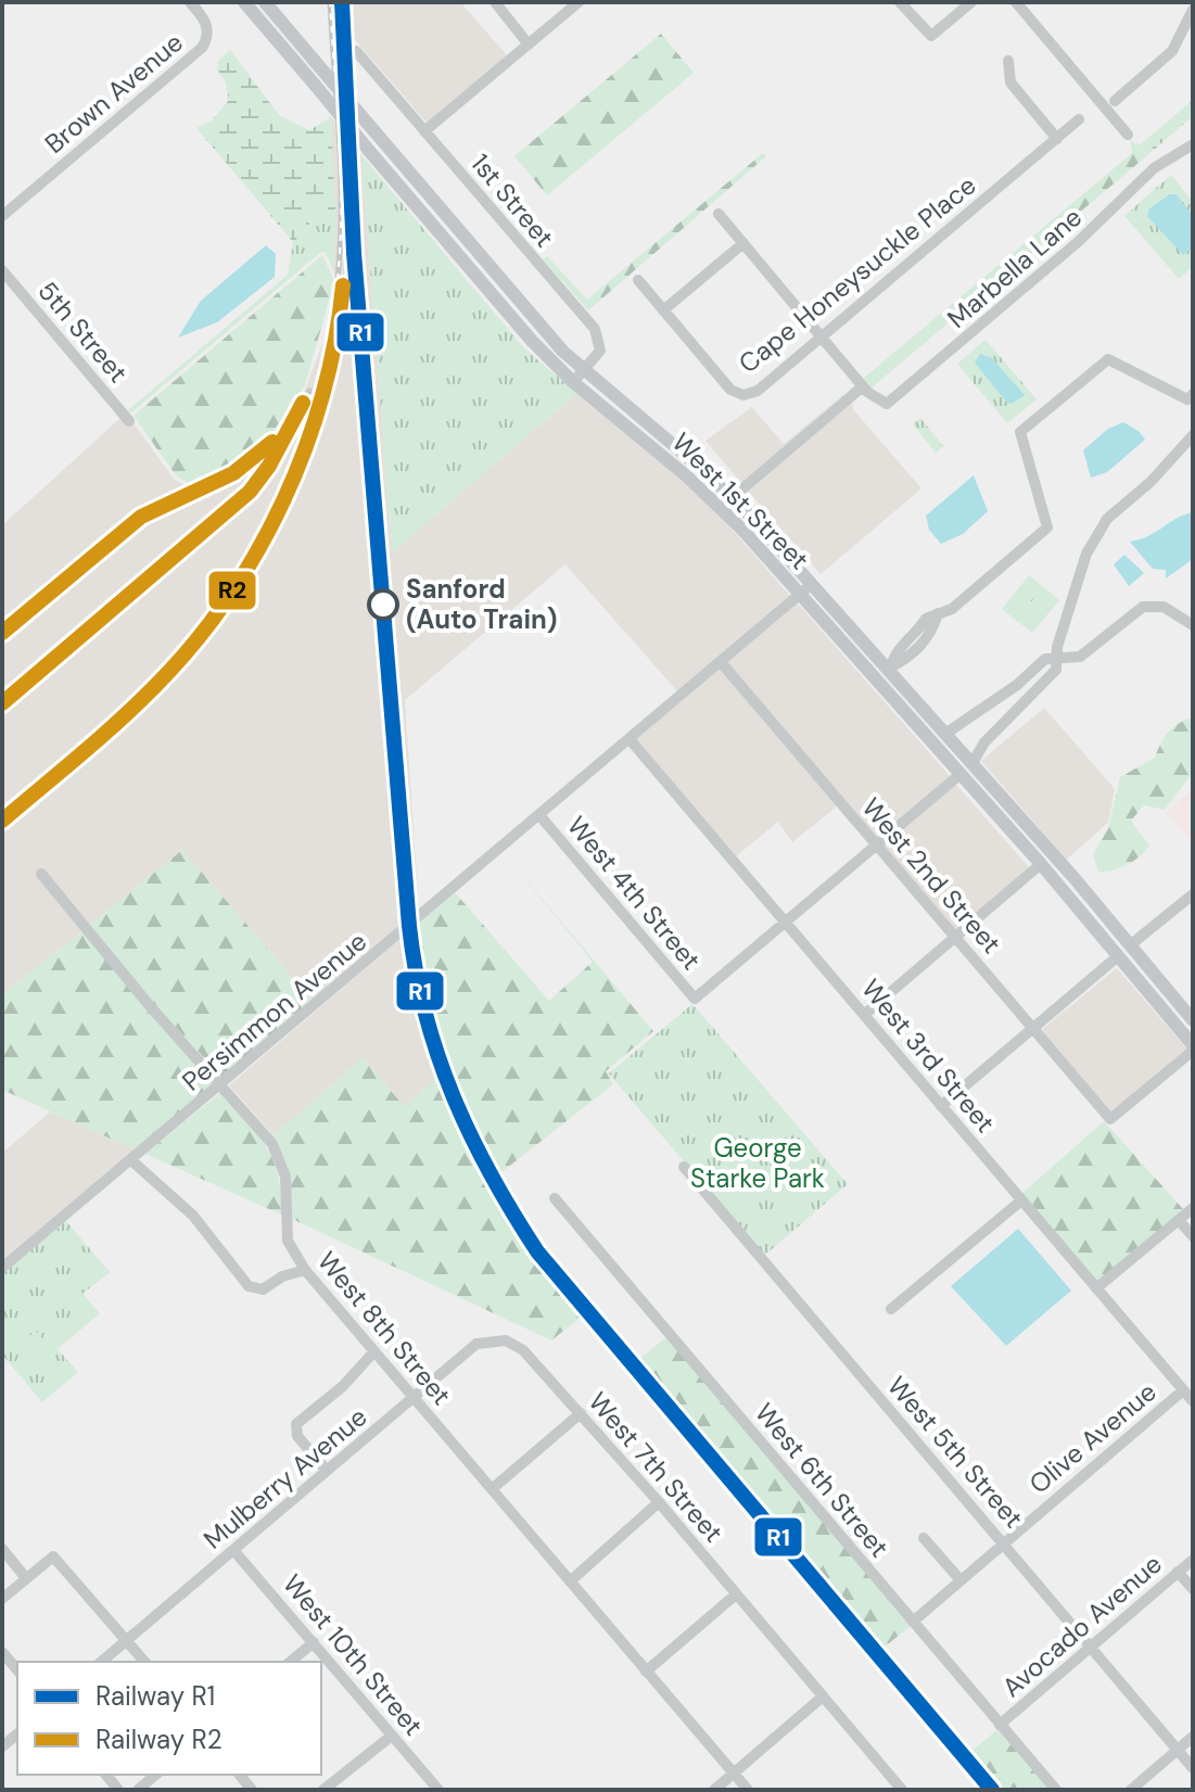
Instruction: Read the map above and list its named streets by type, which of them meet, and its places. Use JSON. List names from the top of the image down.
{
  "streets": {
    "main road": ["West 1st Street"],
    "street": [
      "Brown Avenue",
      "1st Street",
      "Marbella Lane",
      "Cape Honeysuckle Place",
      "5th Street",
      "West 2nd Street",
      "West 4th Street",
      "Persimmon Avenue",
      "West 3rd Street",
      "West 8th Street",
      "Olive Avenue",
      "West 5th Street",
      "West 7th Street",
      "Mulberry Avenue",
      "West 6th Street",
      "Avocado Avenue",
      "West 10th Street"
    ]
  },
  "crossings": [
    ["1st Street", "West 1st Street"],
    ["West 1st Street", "West 2nd Street"],
    ["West 1st Street", "Persimmon Avenue"],
    ["West 2nd Street", "Persimmon Avenue"],
    ["West 4th Street", "Persimmon Avenue"],
    ["West 4th Street", "West 3rd Street"],
    ["Persimmon Avenue", "West 3rd Street"],
    ["Persimmon Avenue", "West 8th Street"],
    ["West 3rd Street", "Olive Avenue"],
    ["West 8th Street", "Mulberry Avenue"],
    ["Olive Avenue", "West 5th Street"],
    ["Olive Avenue", "West 6th Street"],
    ["West 5th Street", "Avocado Avenue"],
    ["West 7th Street", "Mulberry Avenue"],
    ["Mulberry Avenue", "West 10th Street"],
    ["West 6th Street", "Avocado Avenue"]
  ],
  "parks": ["George Starke Park"],
  "places": ["Sanford (Auto Train)"],
  "lines": ["rail line R1", "rail line R2"],
  "legend": ["Railway R1", "Railway R2"]
}
